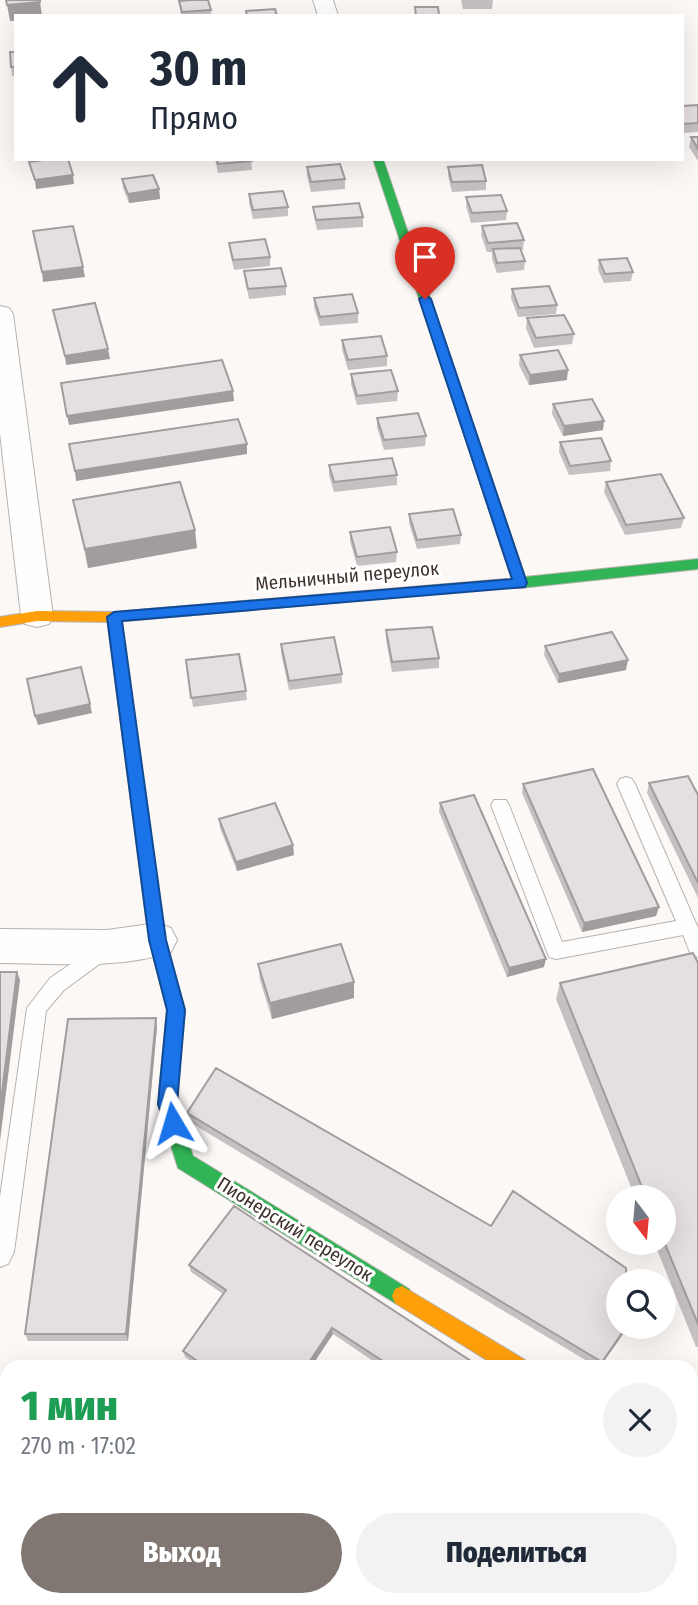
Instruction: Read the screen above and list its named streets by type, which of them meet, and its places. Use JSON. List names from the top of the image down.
{
  "streets": {
    "street": ["Мельничный переулок", "Пионерский переулок"]
  },
  "crossings": [
    ["Мельничный переулок", "Пионерский переулок"]
  ],
  "north": "bottom",
  "page": {
    "turn": ["30 m", "Прямо"],
    "heading": ["1 мин", "270 m · 17:02"],
    "buttons": ["Выход", "Поделиться"]
  }
}
